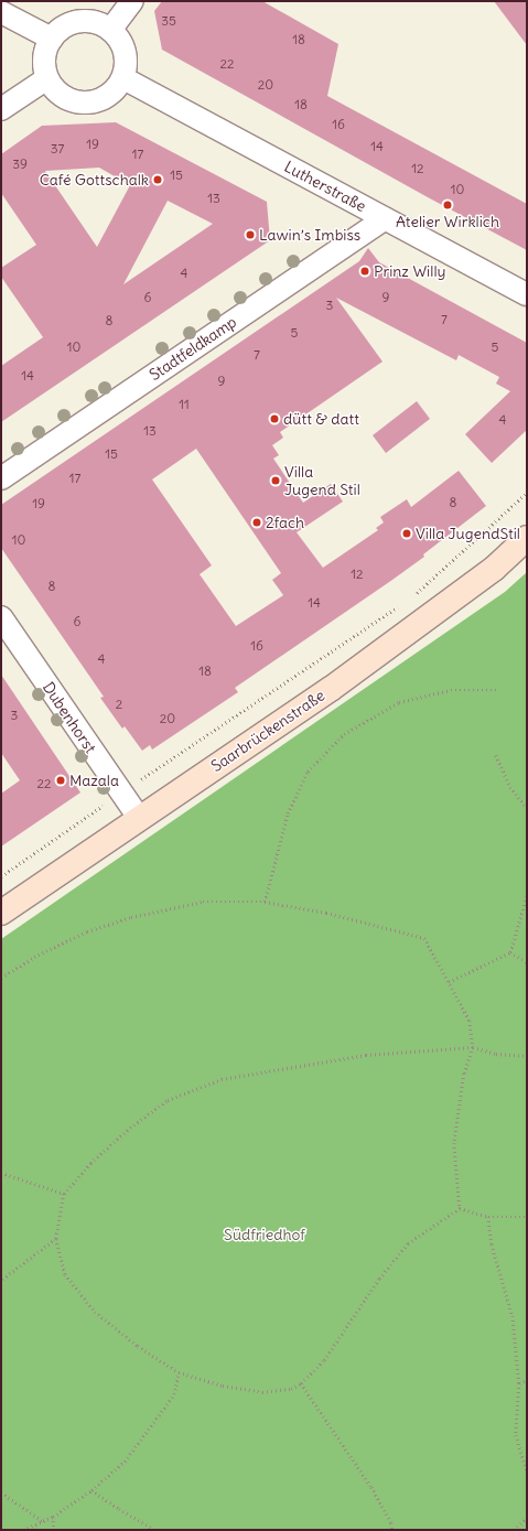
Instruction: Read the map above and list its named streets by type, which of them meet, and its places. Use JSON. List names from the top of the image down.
{
  "streets": {
    "street": [
      "Lutherstraße",
      "Stadtfeldkamp",
      "Dubenhorst",
      "Saarbrückenstraße"
    ]
  },
  "crossings": [
    ["Lutherstraße", "Stadtfeldkamp"],
    ["Dubenhorst", "Saarbrückenstraße"]
  ],
  "parks": ["Südfriedhof"],
  "places": [
    "Café Gottschalk",
    "Atelier Wirklich",
    "Lawin’s Imbiss",
    "Prinz Willy",
    "dütt & datt",
    "Villa Jugend Stil",
    "2fach",
    "Villa JugendStil",
    "Mazala"
  ],
  "house_numbers": [
    "35",
    "18",
    "22",
    "20",
    "18",
    "16",
    "19",
    "14",
    "37",
    "17",
    "39",
    "12",
    "15",
    "10",
    "13",
    "4",
    "6",
    "9",
    "3",
    "7",
    "8",
    "5",
    "10",
    "5",
    "7",
    "14",
    "9",
    "11",
    "4",
    "13",
    "15",
    "17",
    "8",
    "19",
    "10",
    "12",
    "8",
    "14",
    "6",
    "16",
    "4",
    "18",
    "2",
    "3",
    "20",
    "22"
  ]
}
